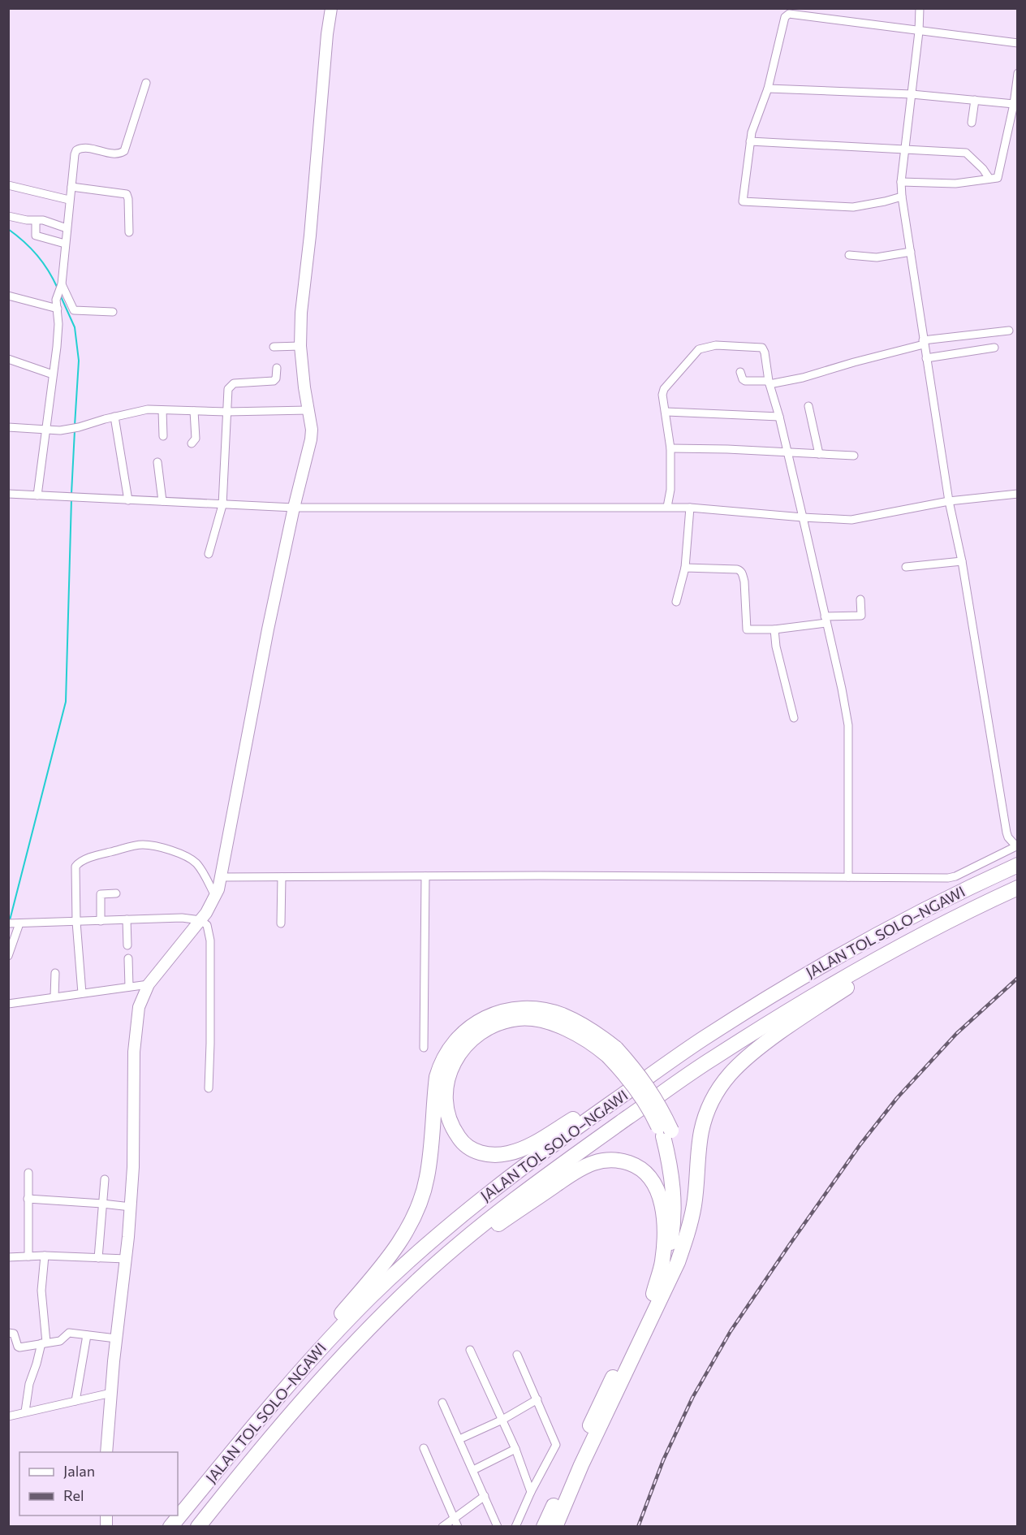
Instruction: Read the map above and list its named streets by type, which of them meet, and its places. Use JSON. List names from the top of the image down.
{
  "streets": {
    "highway": ["JALAN TOL SOLO–NGAWI"]
  },
  "legend": ["Jalan", "Rel"]
}
